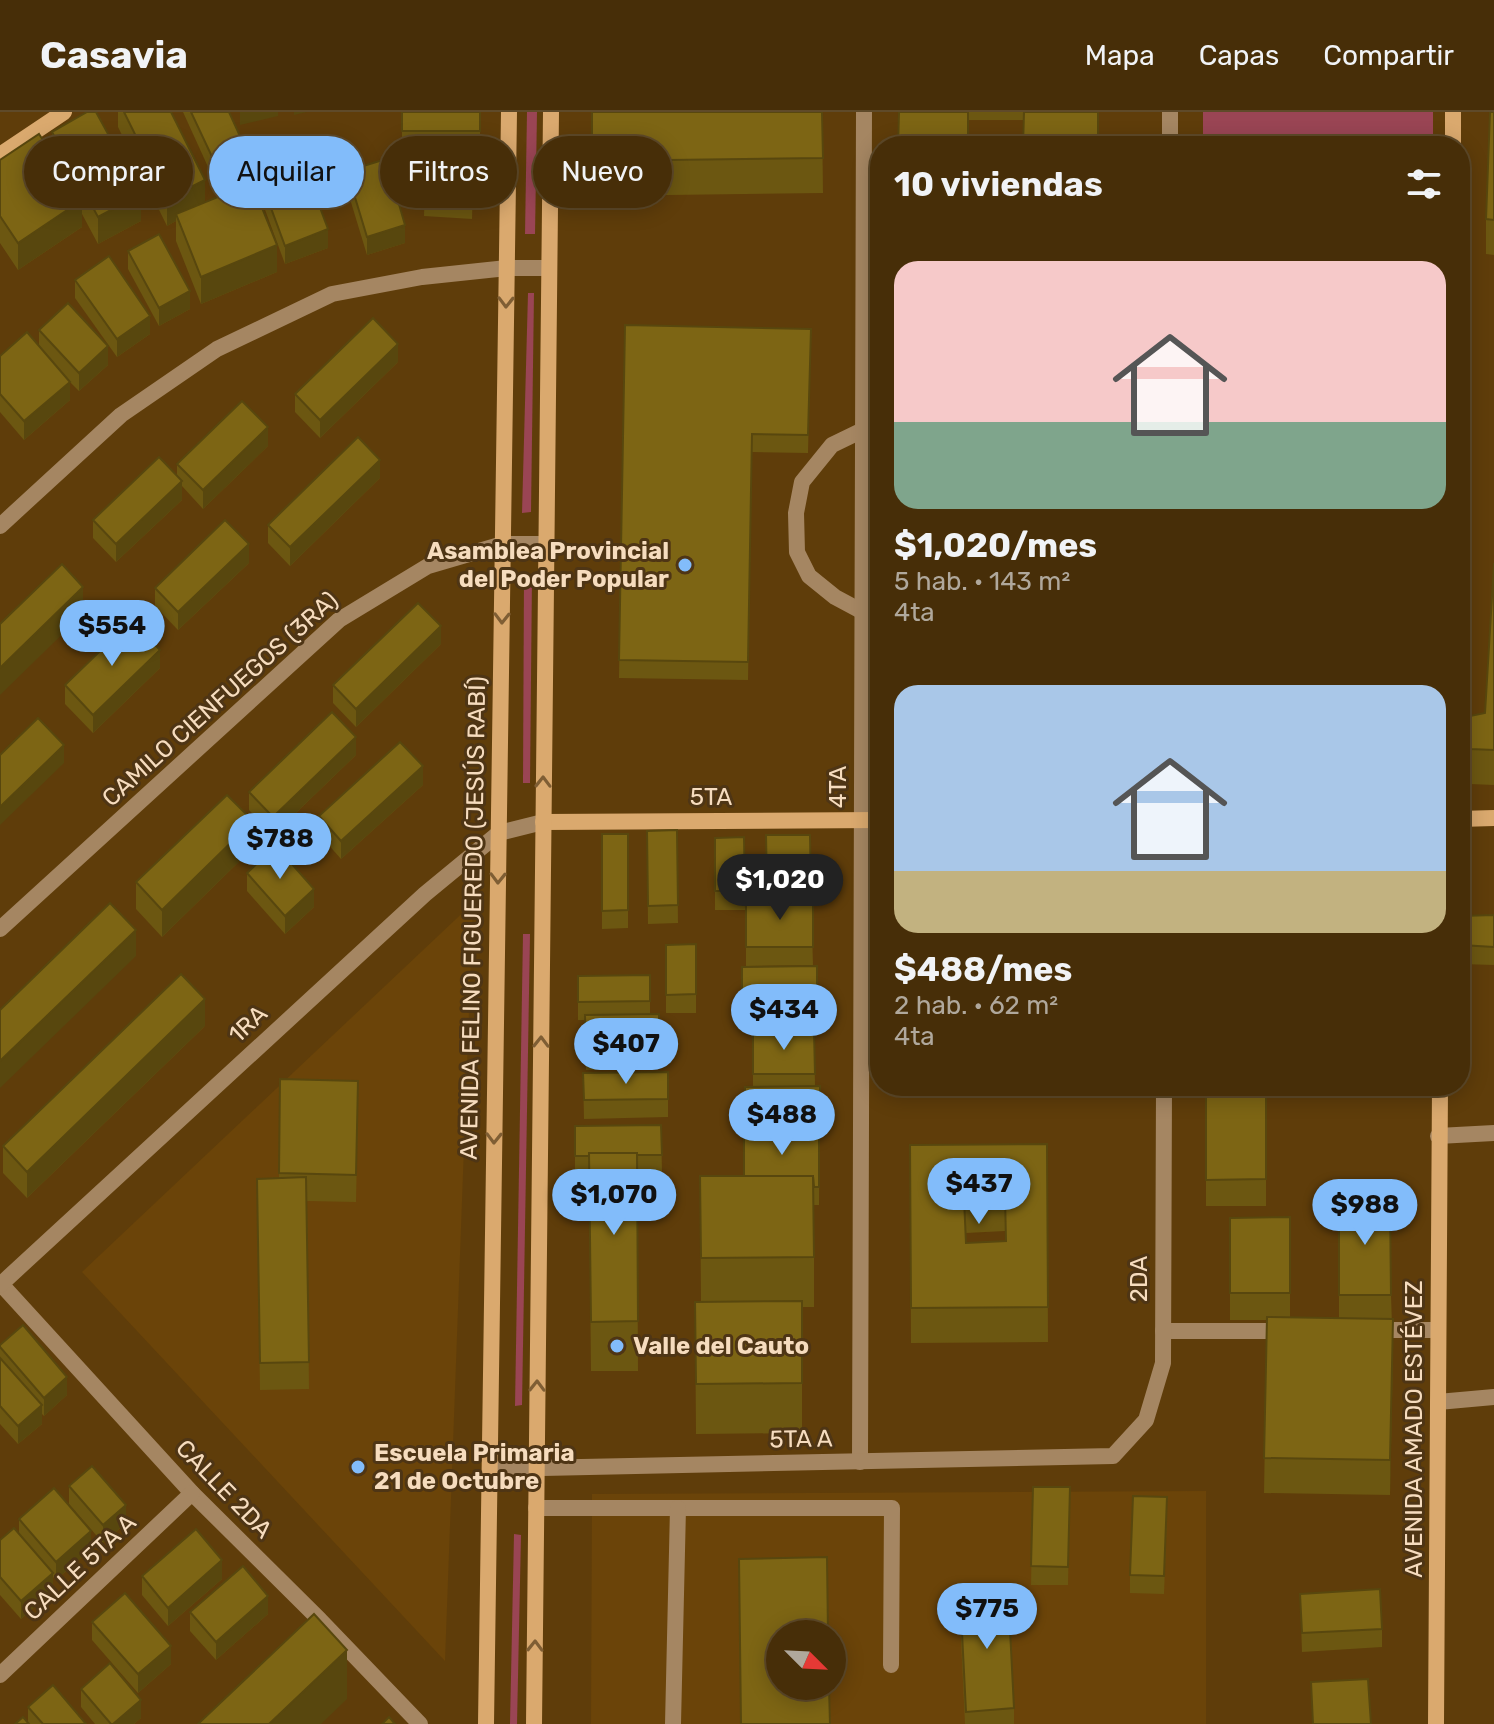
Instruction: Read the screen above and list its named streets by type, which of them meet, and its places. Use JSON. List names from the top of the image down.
{
  "streets": {
    "main road": ["5TA", "AVENIDA FELINO FIGUEREDO (JESÚS RABÍ)", "AVENIDA AMADO ESTÉVEZ"],
    "street": [
      "CAMILO CIENFUEGOS (3RA)",
      "4TA",
      "1RA",
      "2DA",
      "5TA A",
      "CALLE 2DA",
      "CALLE 5TA A"
    ]
  },
  "crossings": [
    ["CAMILO CIENFUEGOS (3RA)", "AVENIDA FELINO FIGUEREDO (JESÚS RABÍ)"],
    ["4TA", "5TA"],
    ["4TA", "5TA A"],
    ["5TA", "1RA"],
    ["AVENIDA FELINO FIGUEREDO (JESÚS RABÍ)", "1RA"],
    ["AVENIDA FELINO FIGUEREDO (JESÚS RABÍ)", "5TA A"],
    ["1RA", "CALLE 2DA"],
    ["2DA", "5TA A"],
    ["CALLE 2DA", "CALLE 5TA A"]
  ],
  "places": ["Asamblea Provincial del Poder Popular", "Valle del Cauto", "Escuela Primaria 21 de Octubre"],
  "north": "bottom right",
  "page": {
    "header": "Casavia",
    "nav": ["Mapa", "Capas", "Compartir"],
    "chip": [
      "Comprar",
      "Alquilar",
      "Filtros",
      "Nuevo"
    ],
    "heading": "10 viviendas",
    "list": [
      {
        "name": "$1,020/mes",
        "note": "5 hab. · 143 m² · 4ta"
      },
      {
        "name": "$488/mes",
        "note": "2 hab. · 62 m² · 4ta"
      }
    ],
    "price": [
      "$554",
      "$788",
      "$1,020",
      "$434",
      "$407",
      "$488",
      "$437",
      "$1,070",
      "$988",
      "$775"
    ]
  }
}
